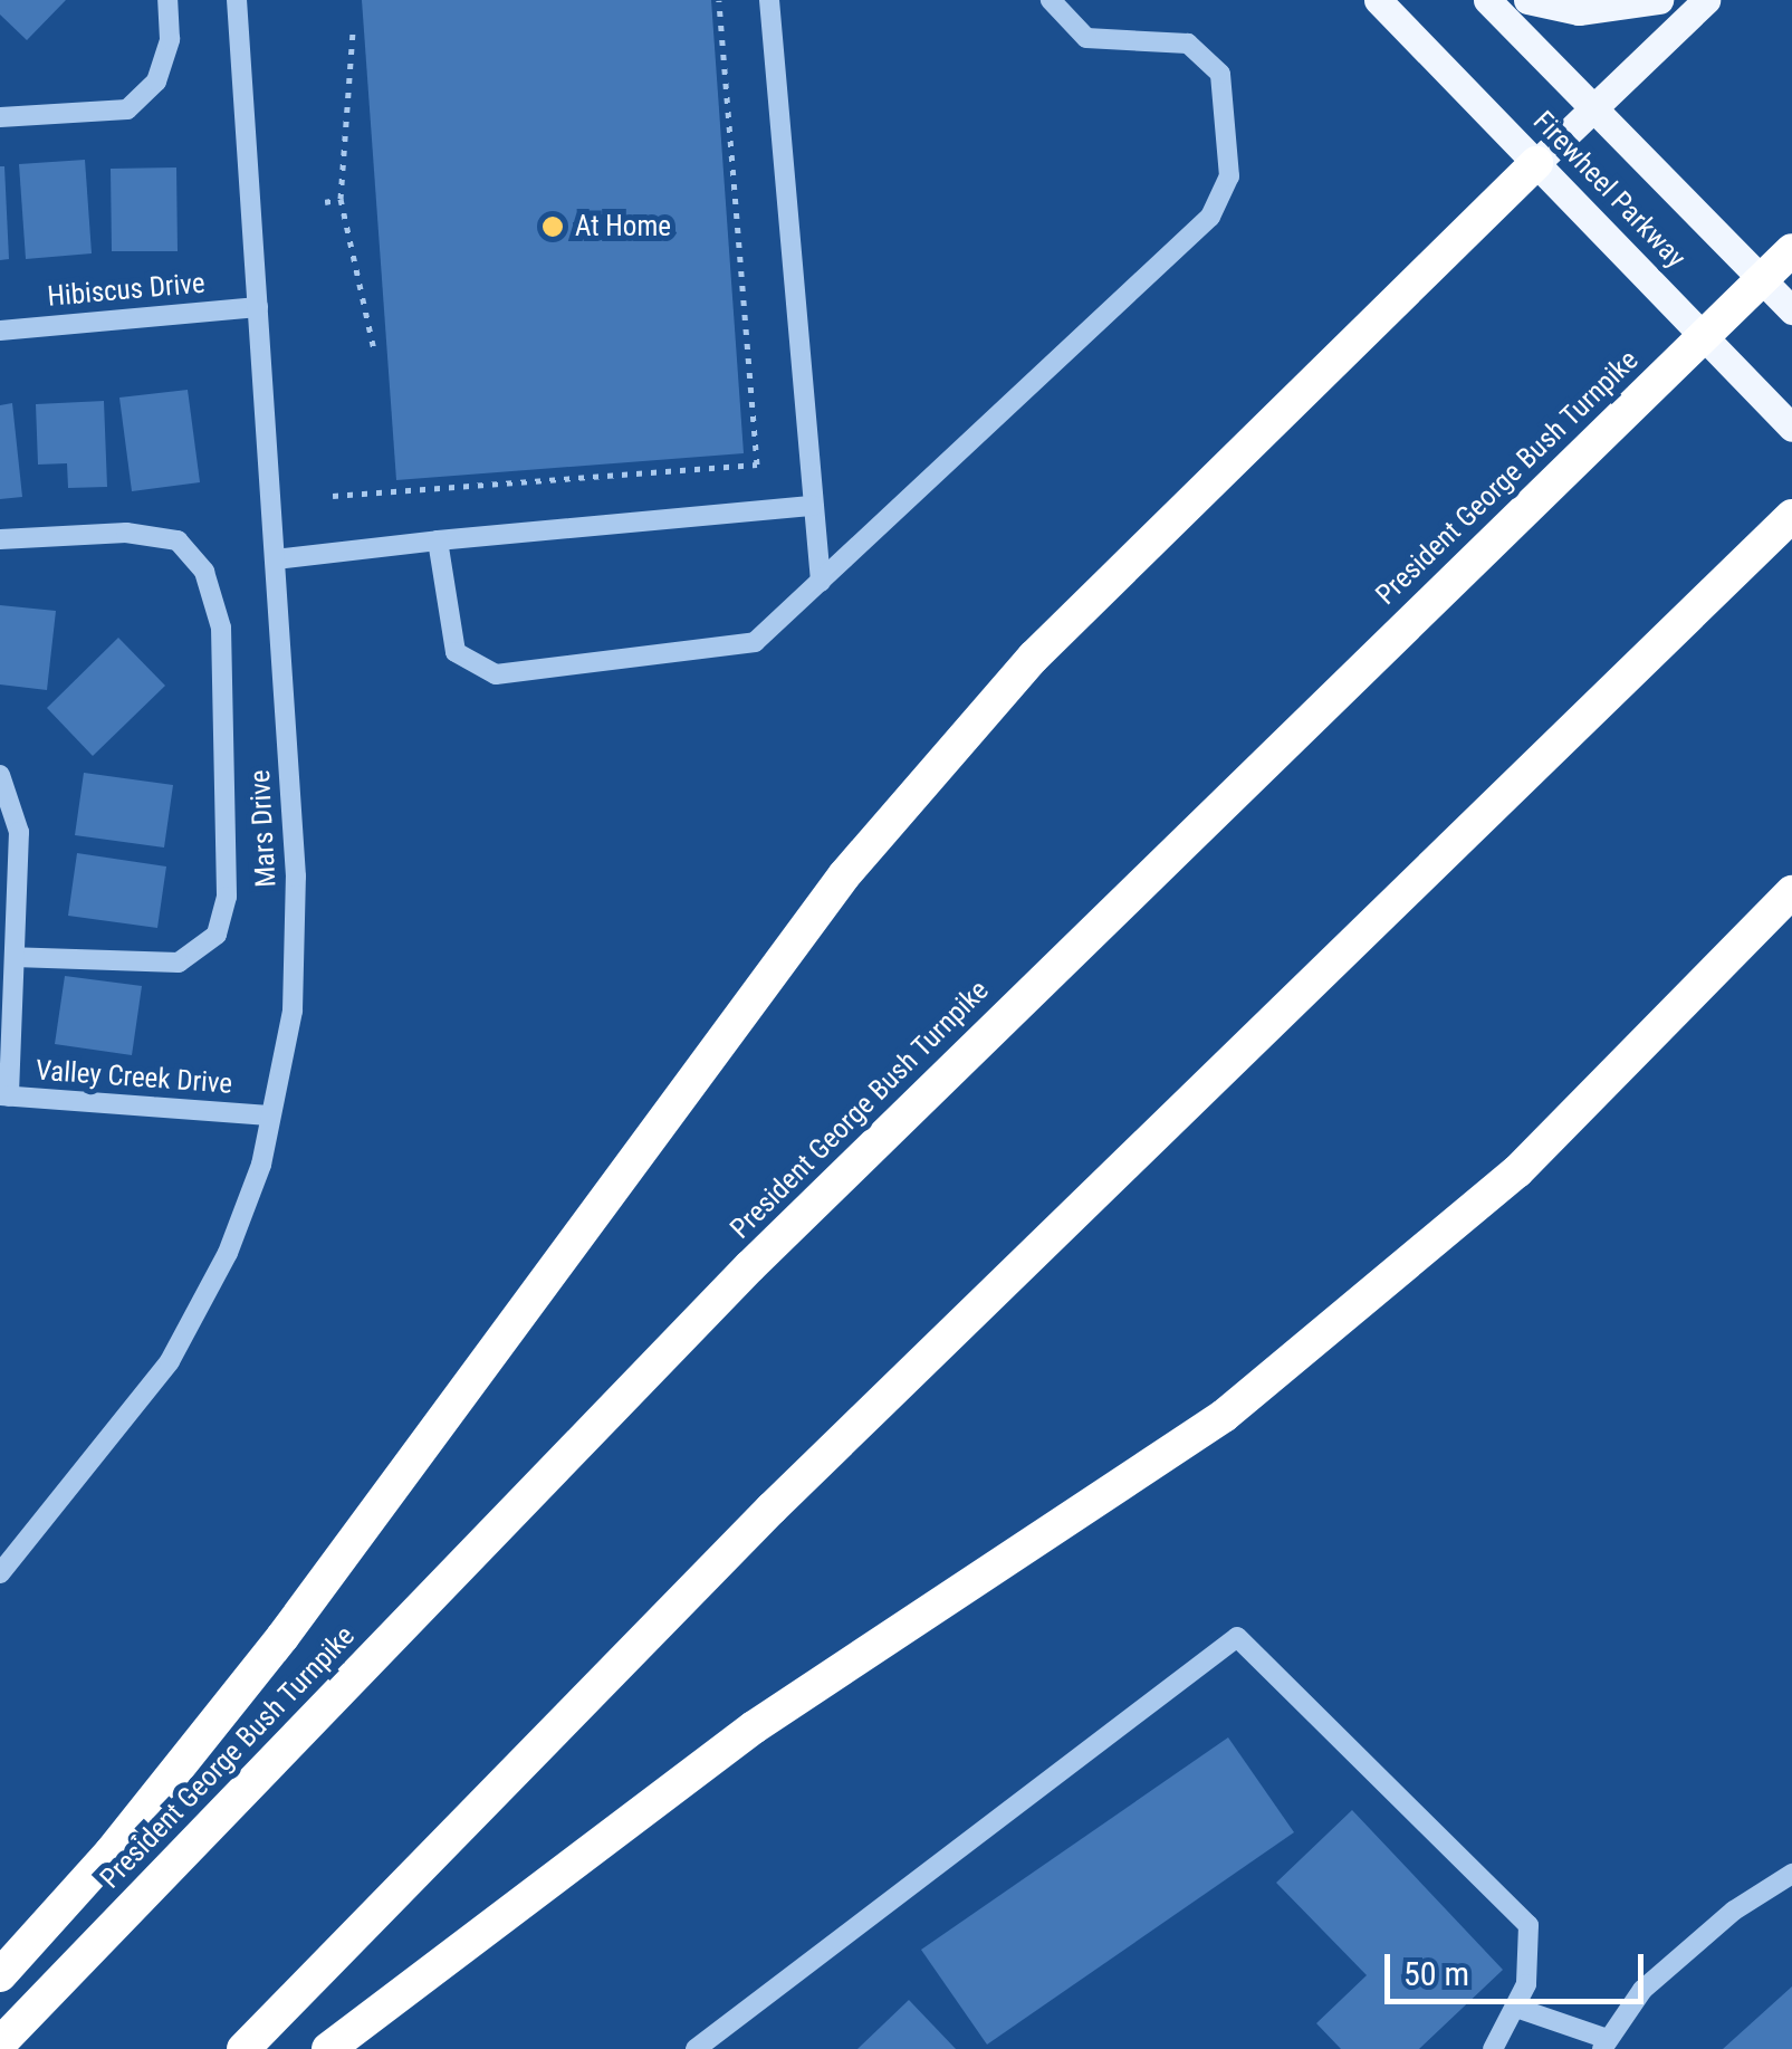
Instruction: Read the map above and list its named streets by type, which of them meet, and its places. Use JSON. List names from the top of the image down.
{
  "streets": {
    "highway": ["President George Bush Turnpike"],
    "main road": ["Firewheel Parkway"],
    "street": ["Hibiscus Drive", "Mars Drive", "Valley Creek Drive"]
  },
  "crossings": [
    ["Hibiscus Drive", "Mars Drive"],
    ["Mars Drive", "Valley Creek Drive"]
  ],
  "places": ["At Home"],
  "scale_bar": "50 m"
}
